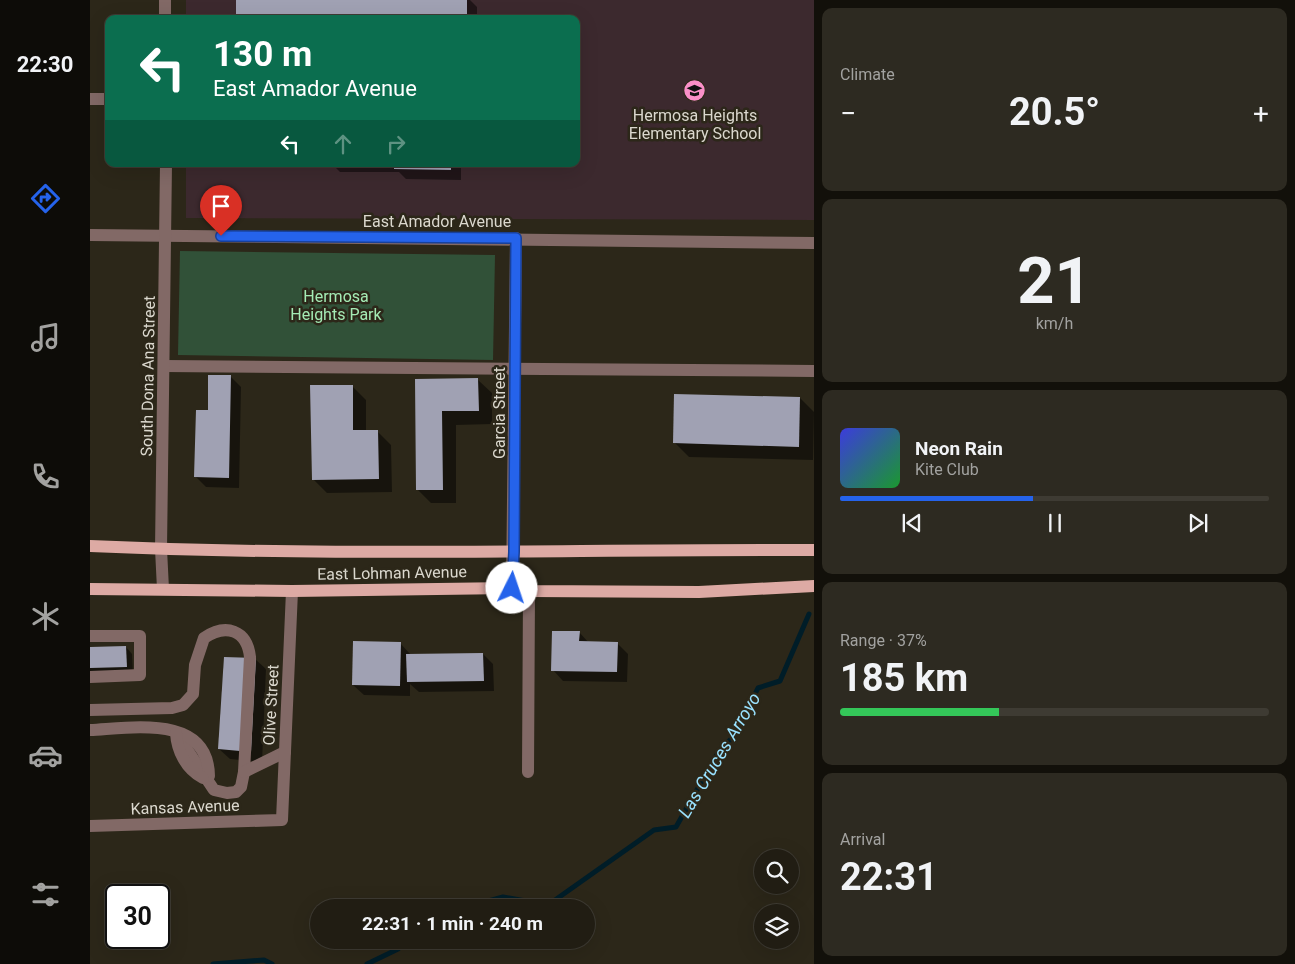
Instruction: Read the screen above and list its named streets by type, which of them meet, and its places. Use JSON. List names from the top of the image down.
{
  "streets": {
    "main road": ["East Lohman Avenue"],
    "street": [
      "East Amador Avenue",
      "South Dona Ana Street",
      "Garcia Street",
      "Olive Street",
      "Kansas Avenue"
    ]
  },
  "crossings": [
    ["East Amador Avenue", "South Dona Ana Street"],
    ["East Amador Avenue", "Garcia Street"],
    ["South Dona Ana Street", "East Lohman Avenue"],
    ["Garcia Street", "East Lohman Avenue"],
    ["East Lohman Avenue", "Olive Street"],
    ["Olive Street", "Kansas Avenue"]
  ],
  "water": ["Las Cruces Arroyo"],
  "parks": ["Hermosa Heights Park"],
  "places": {
    "school or university": ["Hermosa Heights Elementary School"]
  },
  "page": {
    "tabs": "22:30",
    "tile": [
      "Climate",
      ["21", "km/h"],
      ["Range · 37%", "185 km"],
      ["Arrival", "22:31"]
    ],
    "turn": ["130 m", "East Amador Avenue"],
    "heat": ["−", "20.5°", "+"],
    "song": ["Neon Rain", "Kite Club"],
    "limit": "30",
    "trip": "22:31 · 1 min · 240 m"
  }
}
